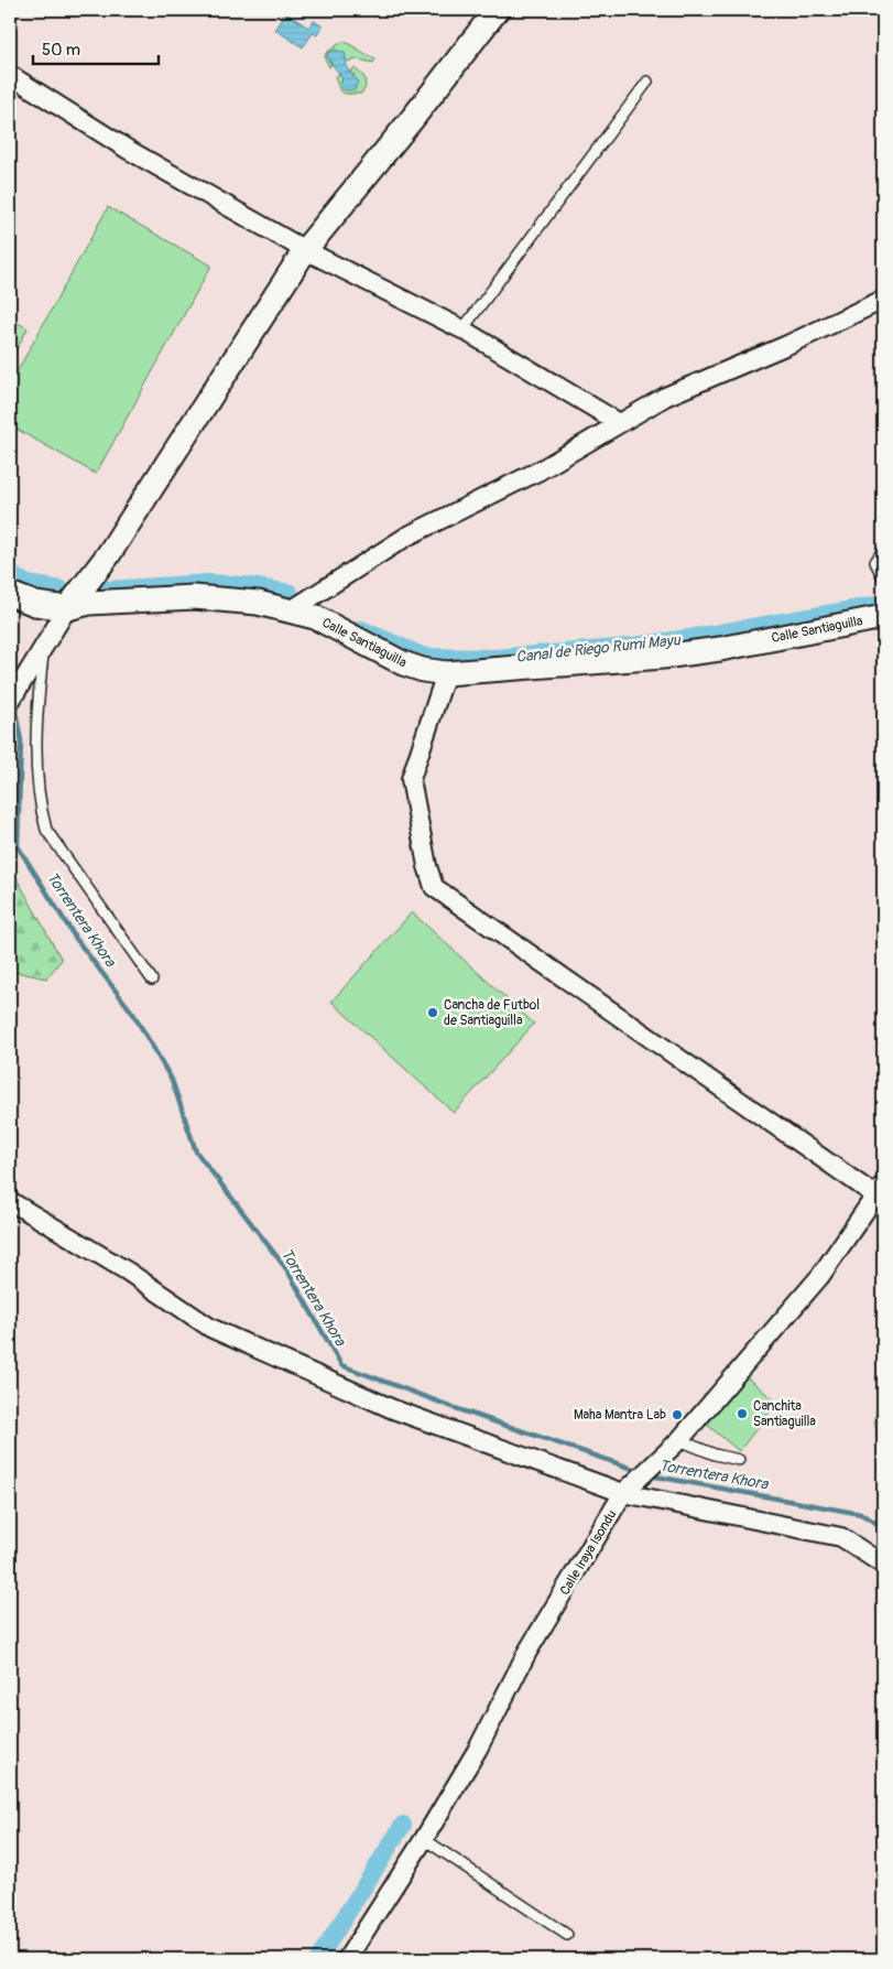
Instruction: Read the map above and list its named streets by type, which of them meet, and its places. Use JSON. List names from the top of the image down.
{
  "streets": {
    "street": ["Calle Santiaguilla", "Calle Iraya Isondu"]
  },
  "water": ["Canal de Riego Rumi Mayu", "Torrentera Khora"],
  "places": ["Cancha de Futbol de Santiaguilla", "Canchita Santiaguilla", "Maha Mantra Lab"],
  "scale_bar": "50 m"
}
